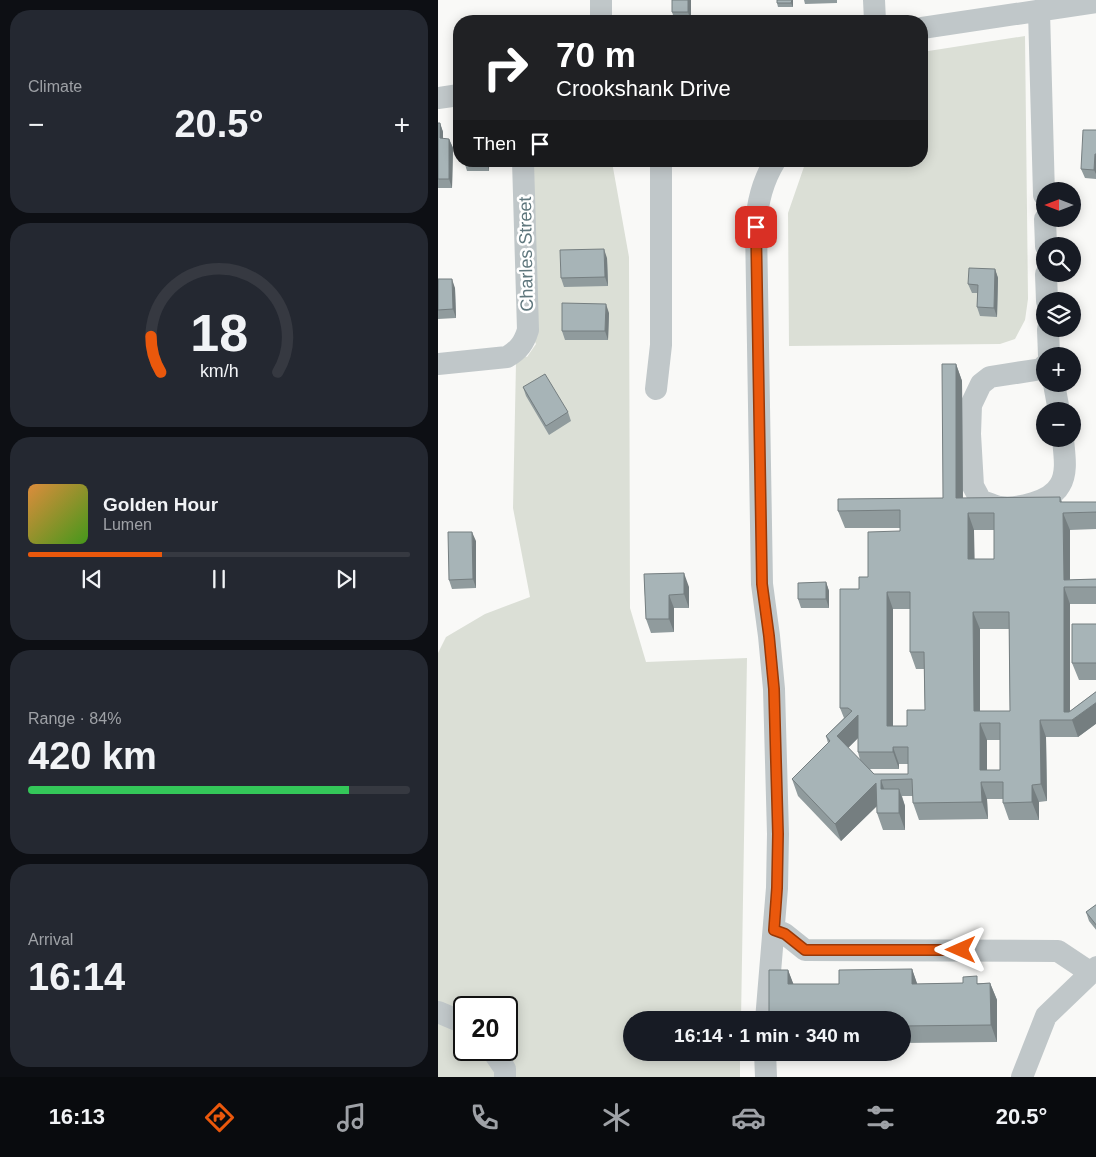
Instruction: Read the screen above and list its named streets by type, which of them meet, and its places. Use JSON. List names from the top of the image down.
{
  "streets": {
    "street": ["Charles Street"]
  },
  "north": "left",
  "page": {
    "tile": [
      "Climate",
      ["Range · 84%", "420 km"],
      ["Arrival", "16:14"]
    ],
    "turn": ["70 m", "Crookshank Drive"],
    "heat": ["−", "20.5°", "+"],
    "then": "Then",
    "map_buttons": ["+", "−"],
    "song": ["Golden Hour", "Lumen"],
    "limit": "20",
    "trip": "16:14 · 1 min · 340 m",
    "tabs": ["16:13", "20.5°"],
    "gauge": ["18", "km/h"]
  }
}
